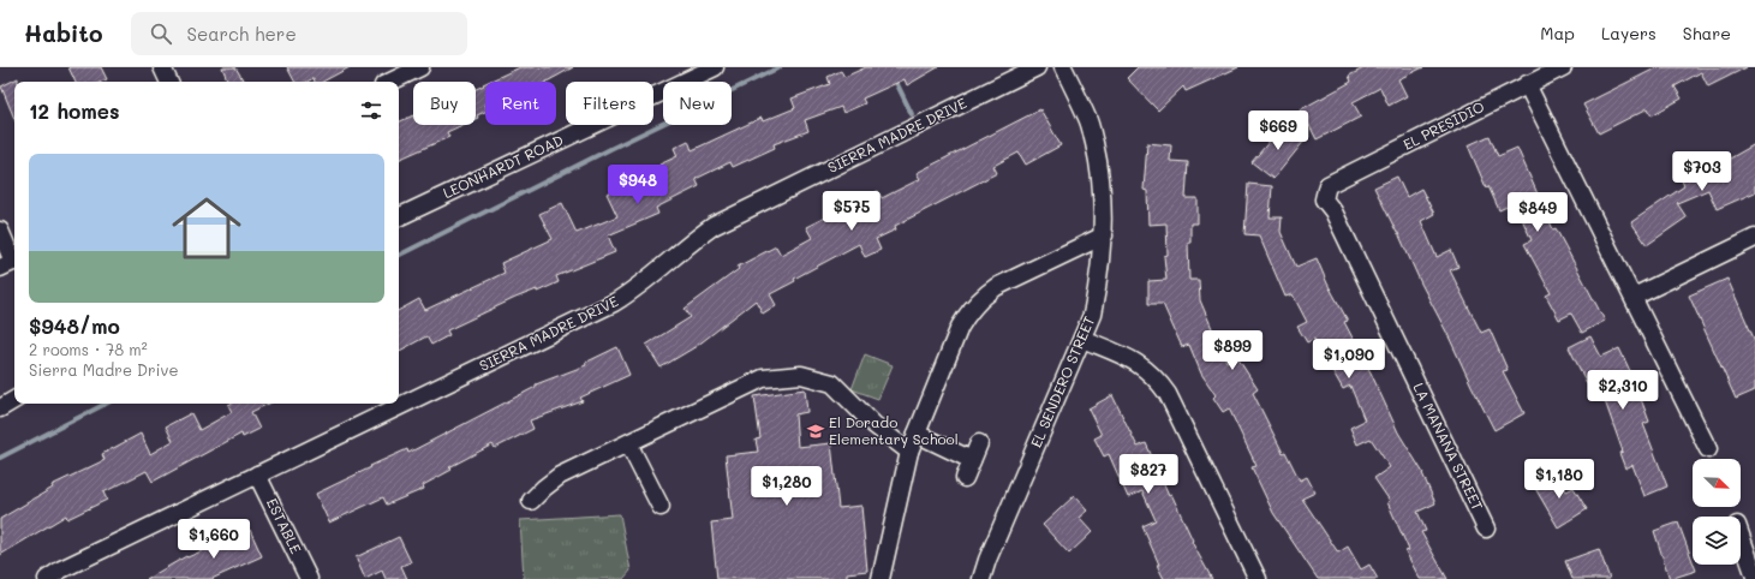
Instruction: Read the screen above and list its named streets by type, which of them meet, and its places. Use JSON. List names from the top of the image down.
{
  "streets": {
    "street": [
      "EL PRESIDIO",
      "SIERRA MADRE DRIVE",
      "LEONHARDT ROAD",
      "EL SENDERO STREET",
      "LA MANANA STREET",
      "ESTABLE"
    ]
  },
  "crossings": [
    ["EL PRESIDIO", "LA MANANA STREET"],
    ["SIERRA MADRE DRIVE", "ESTABLE"]
  ],
  "places": {
    "school or university": ["El Dorado Elementary School"]
  },
  "north": "bottom right",
  "page": {
    "header": "Habito",
    "search": "Search here",
    "nav": ["Map", "Layers", "Share"],
    "chip": [
      "Buy",
      "Rent",
      "Filters",
      "New"
    ],
    "heading": "12 homes",
    "price": [
      "$669",
      "$703",
      "$948",
      "$575",
      "$849",
      "$899",
      "$1,090",
      "$2,310",
      "$827",
      "$1,180",
      "$1,280",
      "$1,660"
    ],
    "list": [
      {
        "name": "$948/mo",
        "note": "2 rooms · 78 m² · Sierra Madre Drive"
      }
    ]
  }
}
